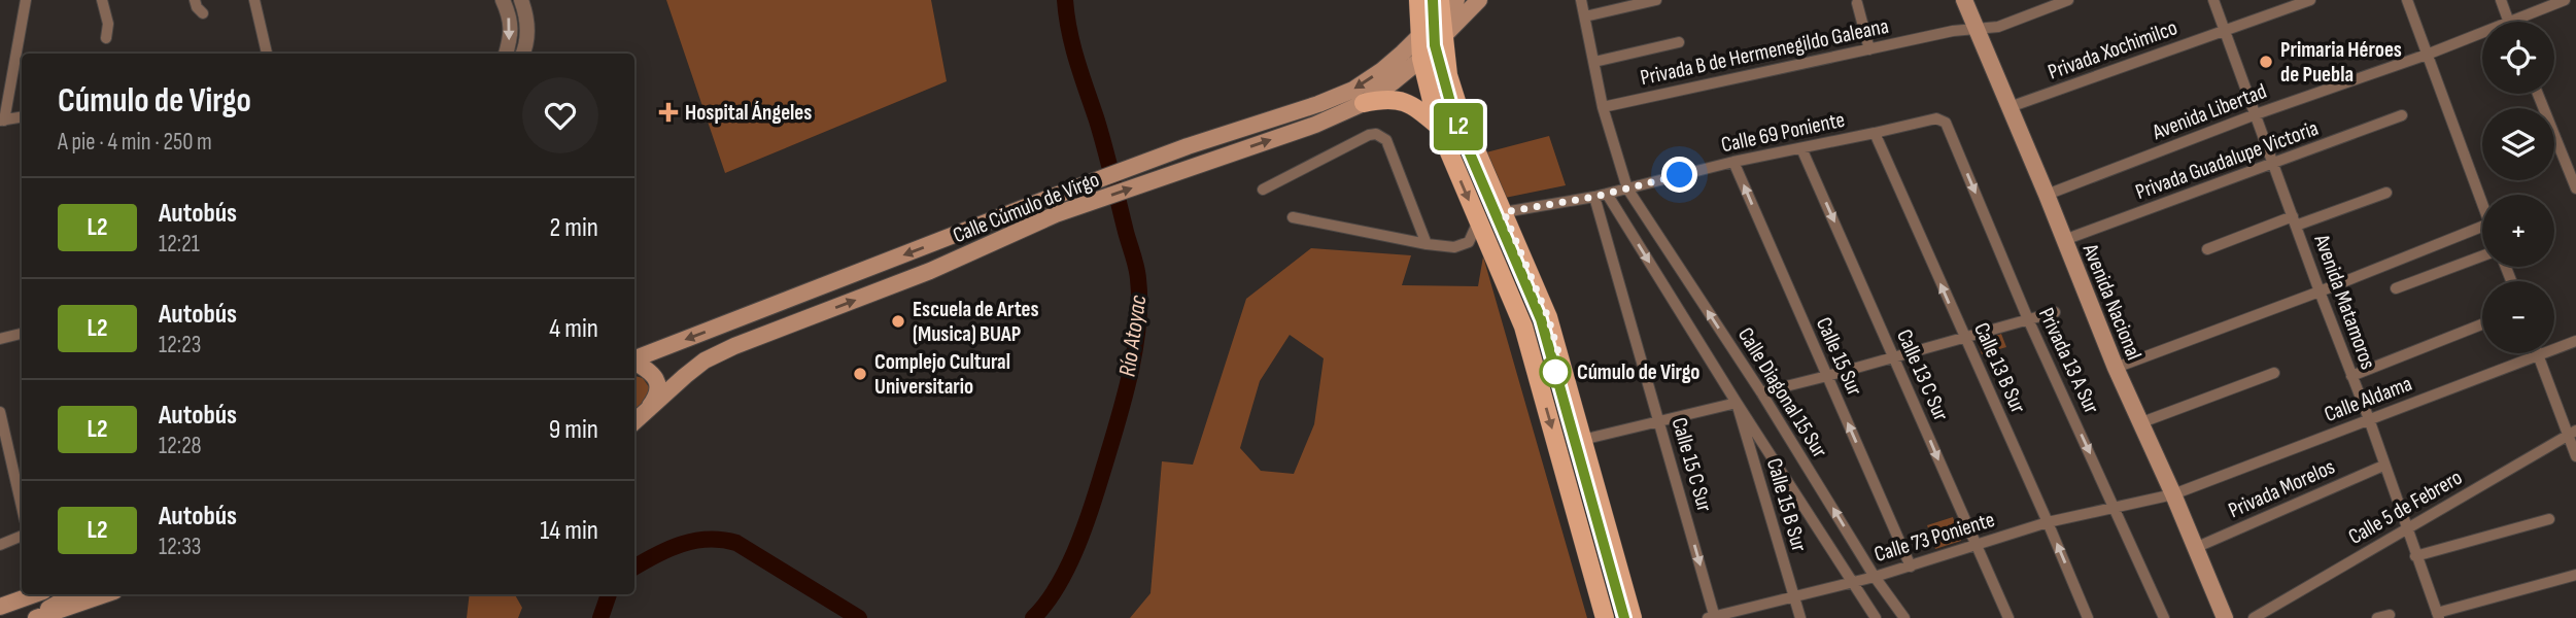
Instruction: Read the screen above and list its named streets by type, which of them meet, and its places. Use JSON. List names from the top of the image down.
{
  "streets": {
    "main road": ["Calle Cúmulo de Virgo", "Avenida Nacional"],
    "street": [
      "Privada Xochimilco",
      "Privada B de Hermenegildo Galeana",
      "Avenida Libertad",
      "Calle 69 Poniente",
      "Privada Guadalupe Victoria",
      "Avenida Matamoros",
      "Calle 15 Sur",
      "Privada 13 A Sur",
      "Calle 13 B Sur",
      "Calle 13 C Sur",
      "Calle Diagonal 15 Sur",
      "Calle Aldama",
      "Calle 15 C Sur",
      "Privada Morelos",
      "Calle 15 B Sur",
      "Calle 5 de Febrero",
      "Calle 73 Poniente"
    ]
  },
  "crossings": [
    ["Privada Xochimilco", "Avenida Nacional"],
    ["Privada Xochimilco", "Avenida Matamoros"],
    ["Privada B de Hermenegildo Galeana", "Avenida Nacional"],
    ["Privada B de Hermenegildo Galeana", "Calle Diagonal 15 Sur"],
    ["Avenida Libertad", "Avenida Nacional"],
    ["Avenida Libertad", "Avenida Matamoros"],
    ["Calle 69 Poniente", "Calle 15 Sur"],
    ["Calle 69 Poniente", "Privada 13 A Sur"],
    ["Calle 69 Poniente", "Calle 13 B Sur"],
    ["Calle 69 Poniente", "Calle 13 C Sur"],
    ["Calle 69 Poniente", "Calle Diagonal 15 Sur"],
    ["Calle 69 Poniente", "Calle 15 C Sur"],
    ["Privada Guadalupe Victoria", "Avenida Nacional"],
    ["Privada Guadalupe Victoria", "Avenida Matamoros"],
    ["Avenida Nacional", "Calle Aldama"],
    ["Avenida Nacional", "Privada Morelos"],
    ["Avenida Nacional", "Calle 73 Poniente"],
    ["Avenida Matamoros", "Calle Aldama"],
    ["Avenida Matamoros", "Privada Morelos"],
    ["Avenida Matamoros", "Calle 5 de Febrero"],
    ["Calle 15 Sur", "Calle 73 Poniente"],
    ["Privada 13 A Sur", "Calle 73 Poniente"],
    ["Calle 13 B Sur", "Calle 73 Poniente"],
    ["Calle 13 C Sur", "Calle 73 Poniente"],
    ["Calle Diagonal 15 Sur", "Calle 15 B Sur"],
    ["Calle Diagonal 15 Sur", "Calle 73 Poniente"],
    ["Calle Aldama", "Calle 73 Poniente"],
    ["Calle 15 C Sur", "Calle 73 Poniente"],
    ["Calle 15 B Sur", "Calle 73 Poniente"]
  ],
  "one_way": [
    "Calle 15 Sur",
    "Privada 13 A Sur",
    "Calle 13 B Sur",
    "Calle 13 C Sur",
    "Calle 15 C Sur"
  ],
  "water": ["Río Atoyac"],
  "places": {
    "other": [
      "Primaria Héroes de Puebla",
      "Escuela de Artes (Musica) BUAP",
      "Cúmulo de Virgo",
      "Complejo Cultural Universitario"
    ],
    "health": ["Hospital Ángeles"]
  },
  "lines": ["bus line L2"],
  "page": {
    "on_map": "L2",
    "map_buttons": ["+", "−"],
    "heading": ["Cúmulo de Virgo", "A pie · 4 min · 250 m"],
    "list": [
      {
        "mark": "L2",
        "name": "Autobús",
        "note": "12:21",
        "value": "2 min"
      },
      {
        "mark": "L2",
        "name": "Autobús",
        "note": "12:23",
        "value": "4 min"
      },
      {
        "mark": "L2",
        "name": "Autobús",
        "note": "12:28",
        "value": "9 min"
      },
      {
        "mark": "L2",
        "name": "Autobús",
        "note": "12:33",
        "value": "14 min"
      }
    ]
  }
}
